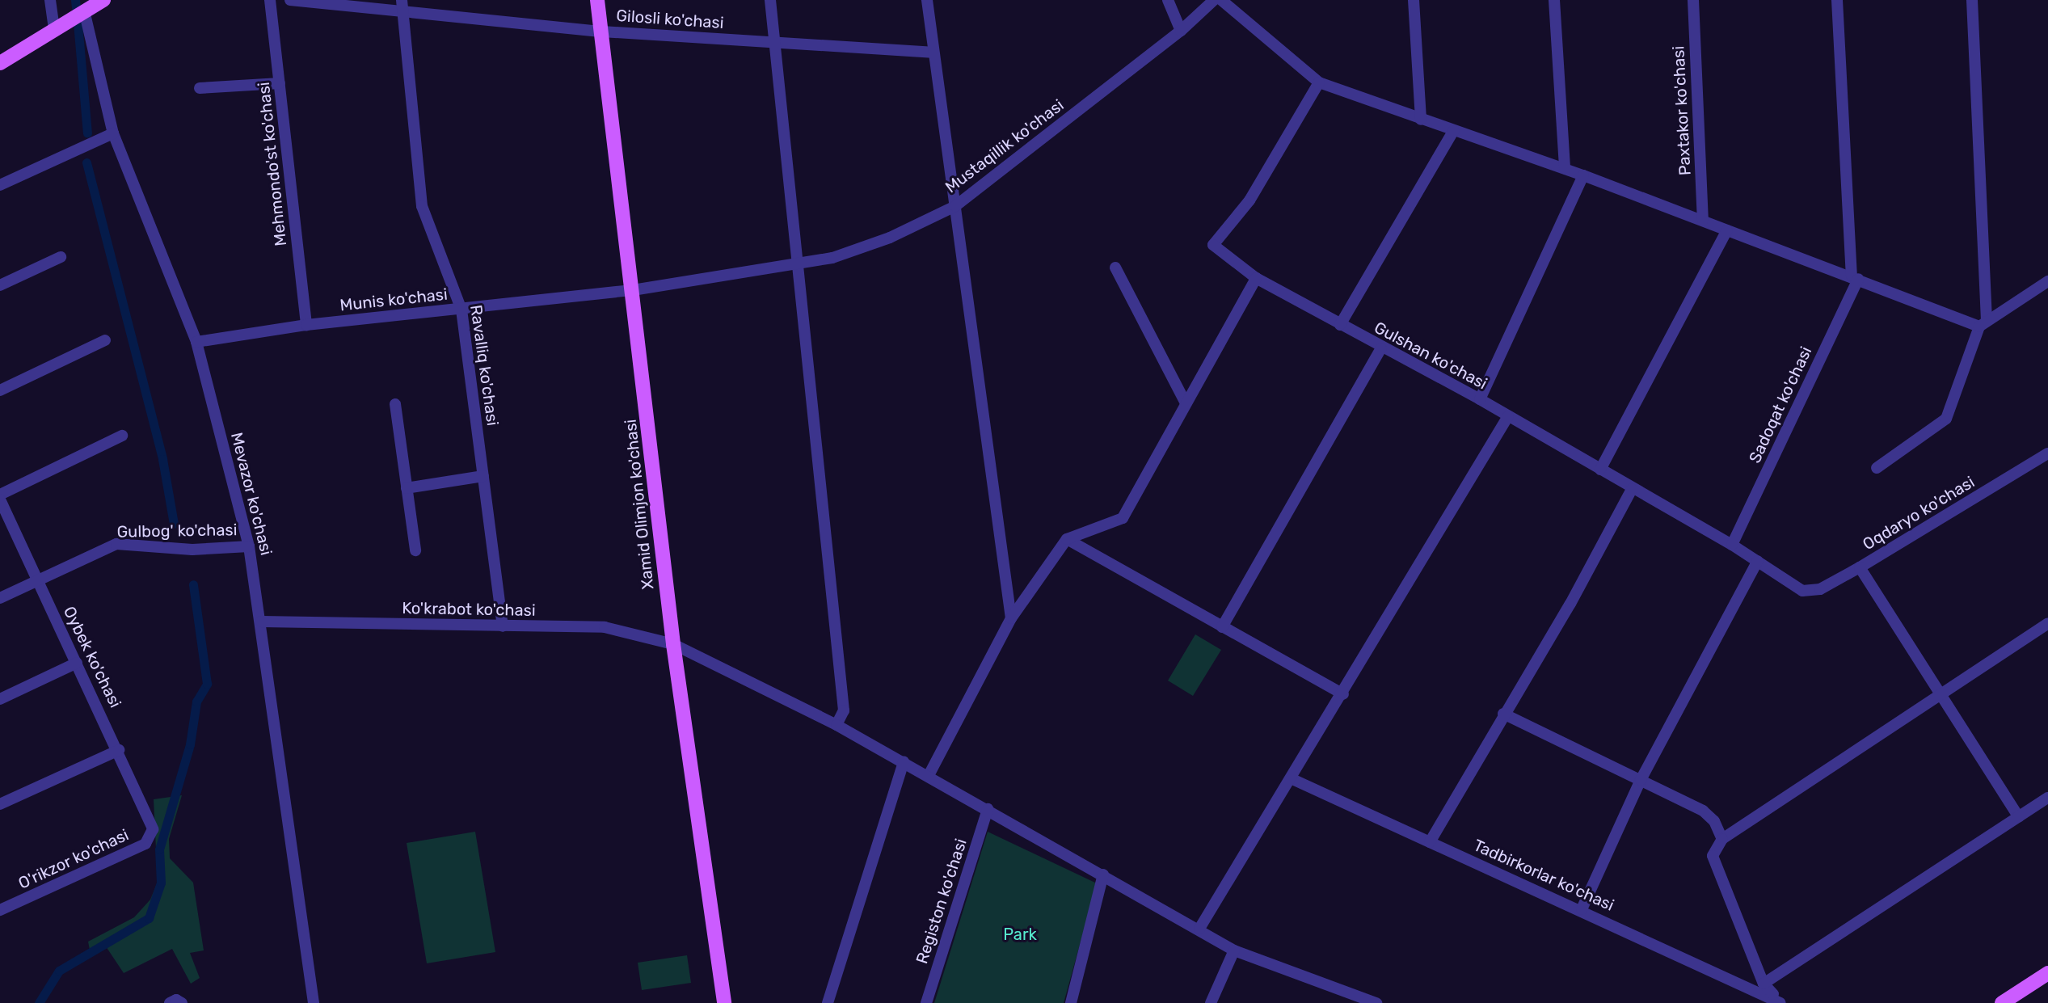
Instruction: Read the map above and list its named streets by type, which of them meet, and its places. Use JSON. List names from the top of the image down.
{
  "streets": {
    "main road": ["Xamid Olimjon ko'chasi"],
    "street": [
      "Gilosli ko'chasi",
      "Paxtakor ko'chasi",
      "Mustaqillik ko'chasi",
      "Mehmondo'st ko'chasi",
      "Munis ko'chasi",
      "Gulshan ko'chasi",
      "Ravalliq ko'chasi",
      "Sadoqat ko'chasi",
      "Mevazor ko'chasi",
      "Oqdaryo ko'chasi",
      "Gulbog' ko'chasi",
      "Ko'krabot ko'chasi",
      "Oybek ko'chasi",
      "O'rikzor ko'chasi",
      "Tadbirkorlar ko'chasi",
      "Registon ko'chasi"
    ]
  },
  "crossings": [
    ["Gilosli ko'chasi", "Ravalliq ko'chasi"],
    ["Gilosli ko'chasi", "Xamid Olimjon ko'chasi"],
    ["Mustaqillik ko'chasi", "Munis ko'chasi"],
    ["Mustaqillik ko'chasi", "Xamid Olimjon ko'chasi"],
    ["Mehmondo'st ko'chasi", "Munis ko'chasi"],
    ["Munis ko'chasi", "Ravalliq ko'chasi"],
    ["Munis ko'chasi", "Mevazor ko'chasi"],
    ["Munis ko'chasi", "Xamid Olimjon ko'chasi"],
    ["Gulshan ko'chasi", "Sadoqat ko'chasi"],
    ["Gulshan ko'chasi", "Oqdaryo ko'chasi"],
    ["Ravalliq ko'chasi", "Ko'krabot ko'chasi"],
    ["Mevazor ko'chasi", "Gulbog' ko'chasi"],
    ["Mevazor ko'chasi", "Ko'krabot ko'chasi"],
    ["Xamid Olimjon ko'chasi", "Ko'krabot ko'chasi"],
    ["Gulbog' ko'chasi", "Oybek ko'chasi"],
    ["Ko'krabot ko'chasi", "Registon ko'chasi"],
    ["Oybek ko'chasi", "O'rikzor ko'chasi"]
  ],
  "parks": ["Park"]
}
